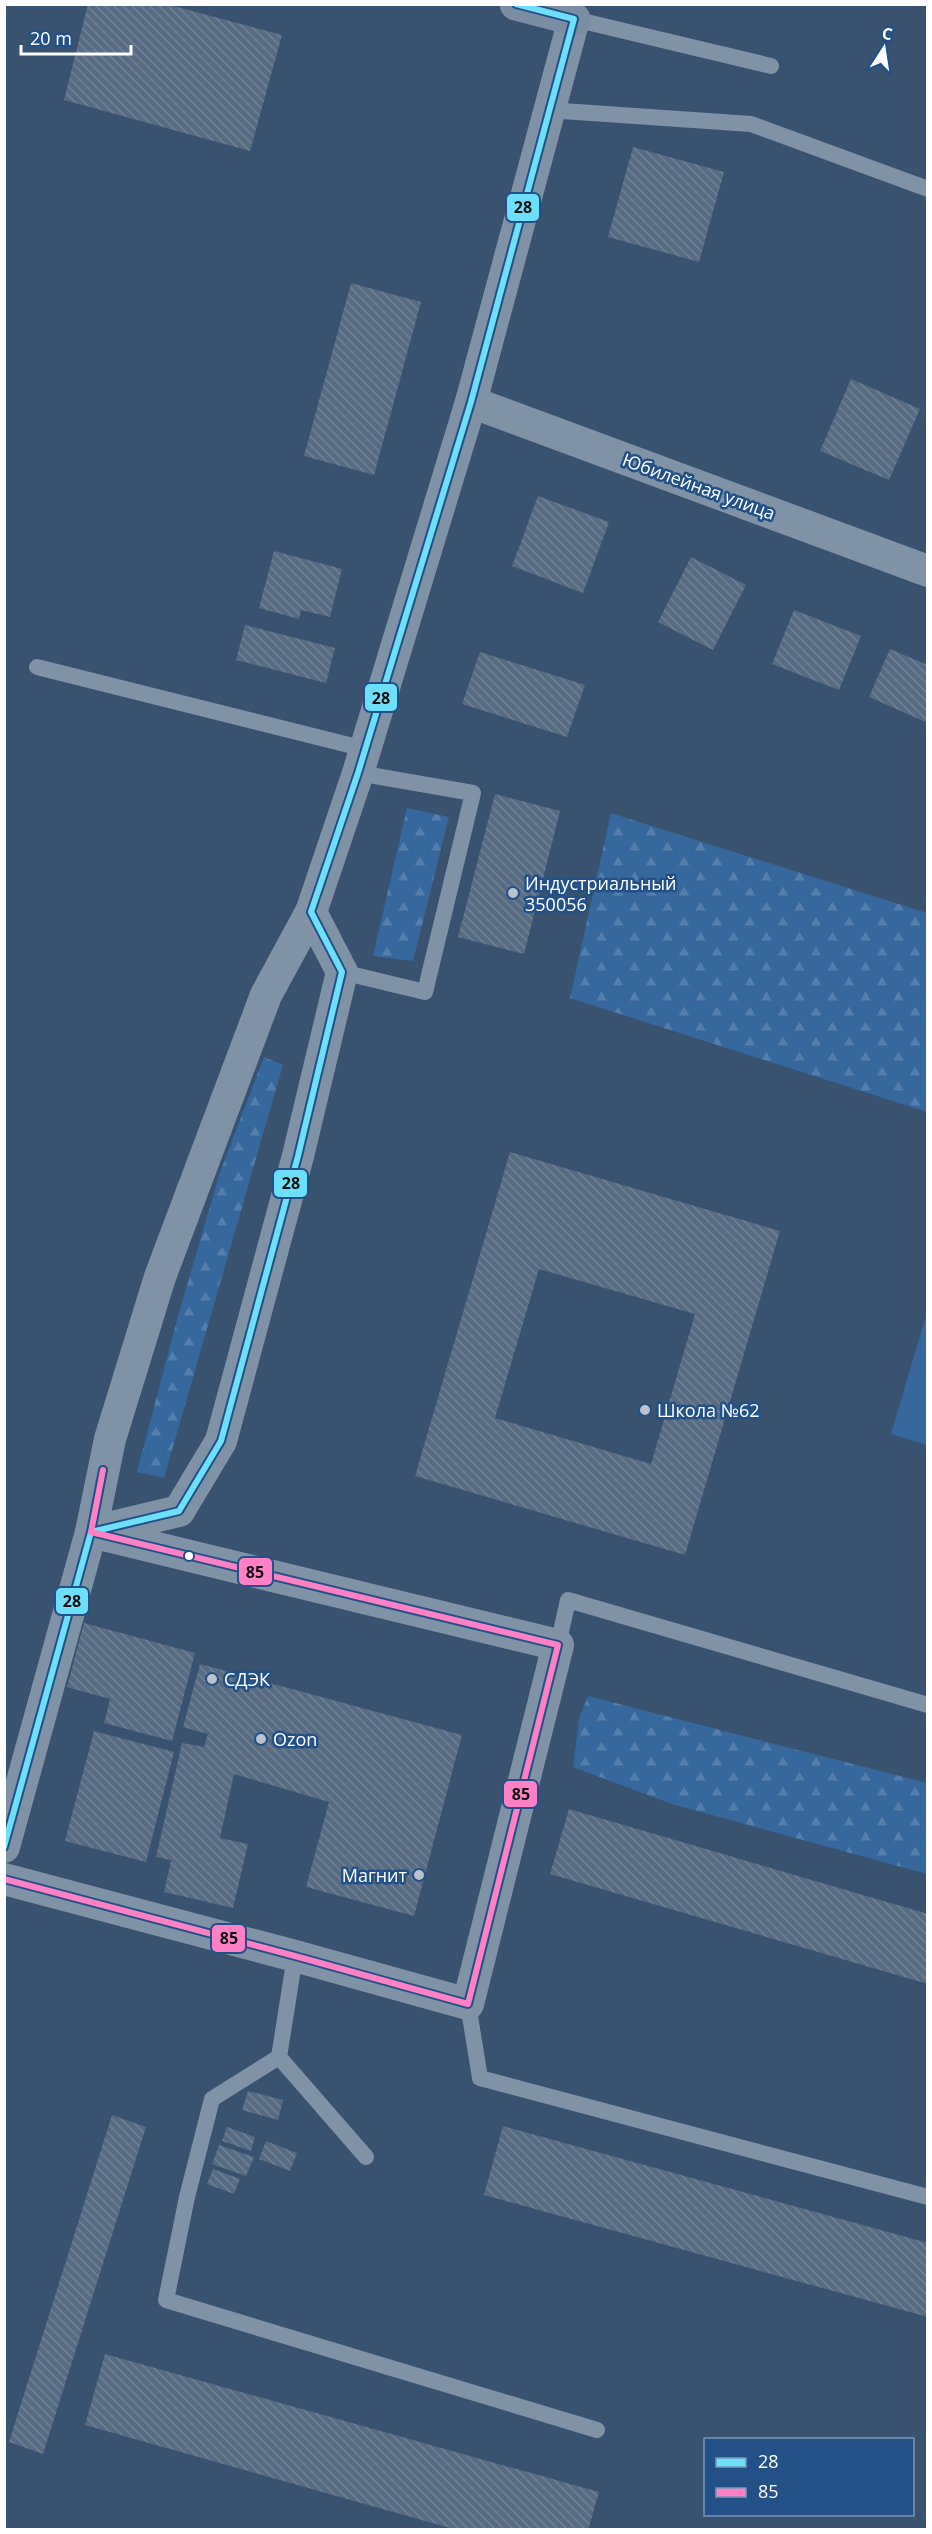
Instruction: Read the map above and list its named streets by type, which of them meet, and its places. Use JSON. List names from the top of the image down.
{
  "streets": {
    "street": ["Юбилейная улица"]
  },
  "places": [
    "Индустриальный 350056",
    "Школа №62",
    "СДЭК",
    "Ozon",
    "Магнит"
  ],
  "lines": ["transit line 28", "transit line 85"],
  "legend": ["28", "85"],
  "scale_bar": "20 m",
  "north": "top"
}
